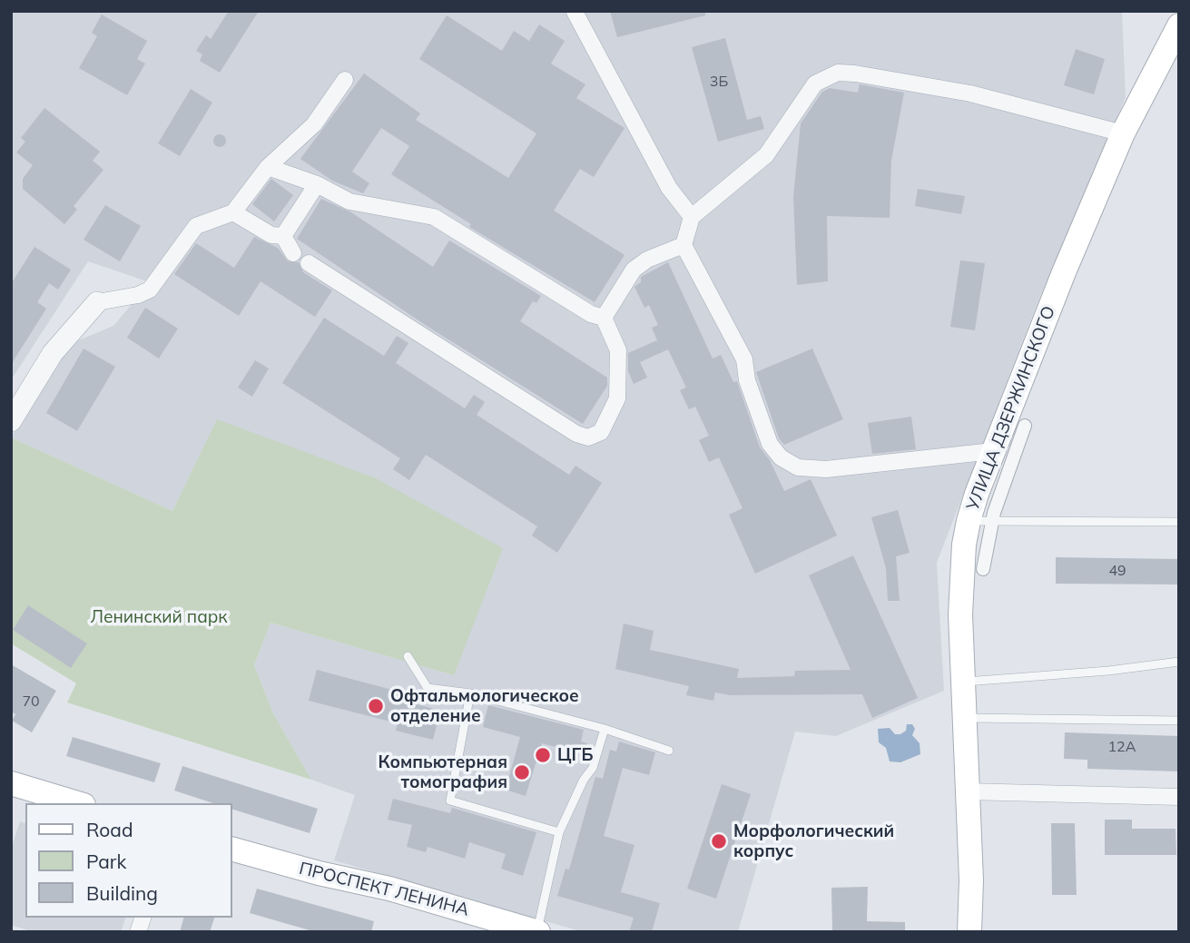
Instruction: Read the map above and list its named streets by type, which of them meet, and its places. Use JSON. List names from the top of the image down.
{
  "streets": {
    "main road": ["УЛИЦА ДЗЕРЖИНСКОГО", "ПРОСПЕКТ ЛЕНИНА"]
  },
  "parks": ["Ленинский парк"],
  "places": [
    "Офтальмологическое отделение",
    "ЦГБ",
    "Компьютерная томография",
    "Морфологический корпус"
  ],
  "house_numbers": [
    "3Б",
    "49",
    "70",
    "12А"
  ],
  "legend": ["Road", "Park", "Building"]
}
